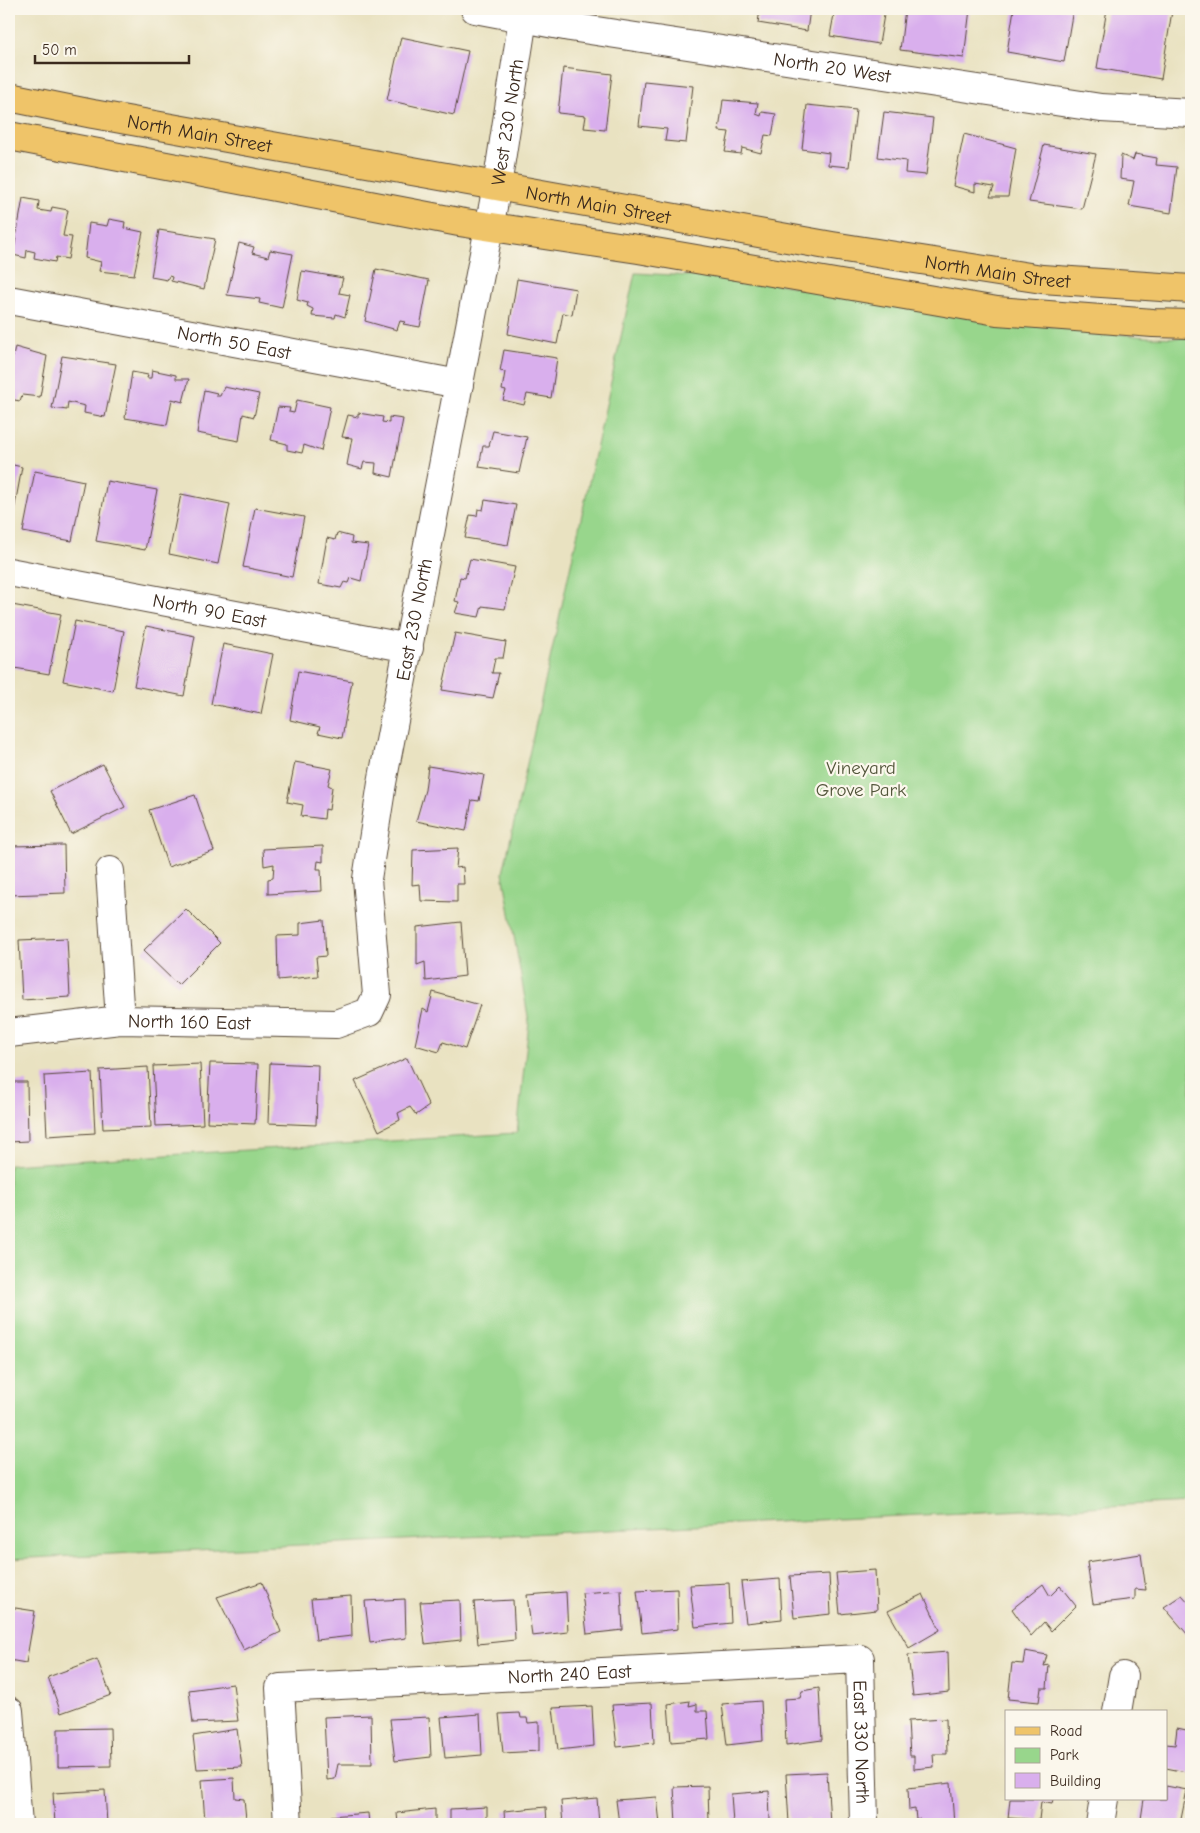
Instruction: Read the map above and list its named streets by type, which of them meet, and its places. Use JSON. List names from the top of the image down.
{
  "streets": {
    "main road": ["North Main Street"],
    "street": [
      "North 20 West",
      "West 230 North",
      "North 50 East",
      "North 90 East",
      "East 230 North",
      "North 160 East",
      "North 240 East",
      "East 330 North"
    ]
  },
  "crossings": [
    ["North 20 West", "West 230 North"],
    ["West 230 North", "North Main Street"],
    ["West 230 North", "East 230 North"],
    ["North Main Street", "East 230 North"],
    ["North 50 East", "East 230 North"],
    ["North 90 East", "East 230 North"],
    ["East 230 North", "North 160 East"],
    ["North 240 East", "East 330 North"]
  ],
  "parks": ["Vineyard Grove Park"],
  "legend": ["Road", "Park", "Building"],
  "scale_bar": "50 m"
}
